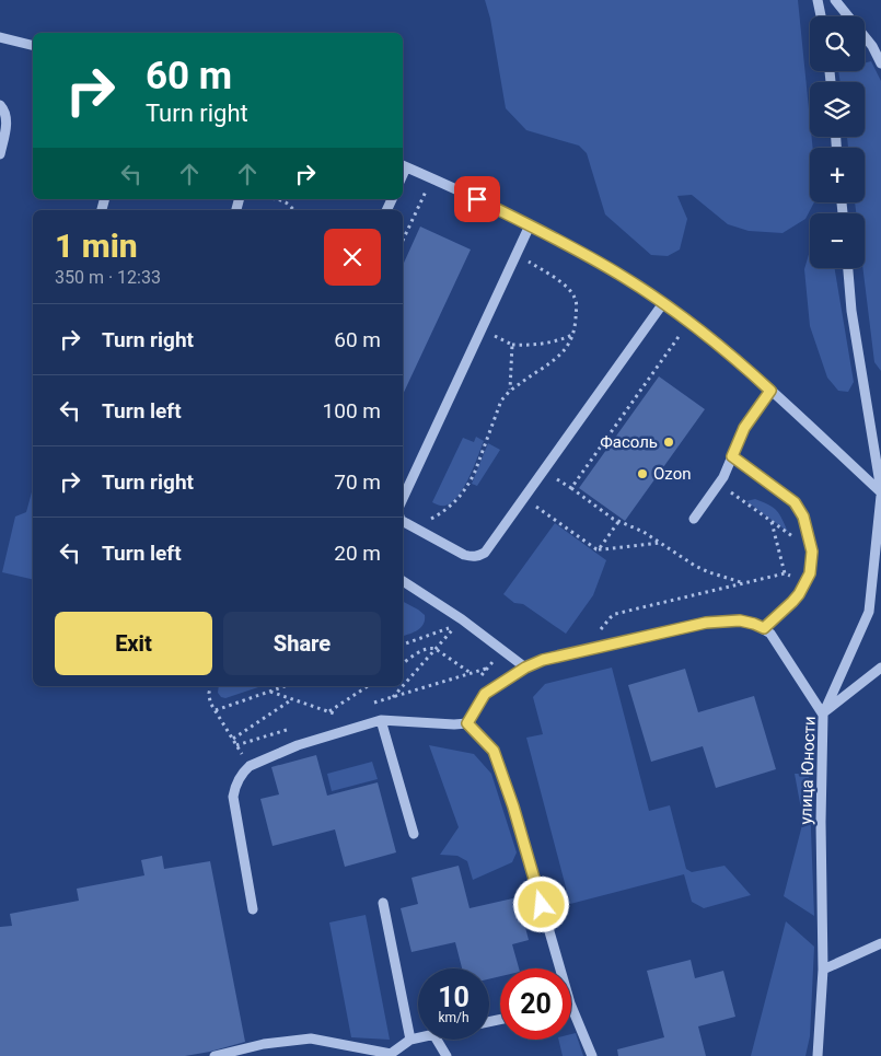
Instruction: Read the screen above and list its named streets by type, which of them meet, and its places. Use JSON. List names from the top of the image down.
{
  "streets": {
    "street": ["улица Юности"]
  },
  "places": ["Фасоль", "Ozon"],
  "page": {
    "map_buttons": ["+", "−"],
    "turn": ["60 m", "Turn right"],
    "heading": ["1 min", "350 m · 12:33"],
    "list": [
      {
        "name": "Turn right",
        "value": "60 m"
      },
      {
        "name": "Turn left",
        "value": "100 m"
      },
      {
        "name": "Turn right",
        "value": "70 m"
      },
      {
        "name": "Turn left",
        "value": "20 m"
      }
    ],
    "buttons": ["Exit", "Share"],
    "speed": "10 km/h",
    "limit": "20"
  }
}
